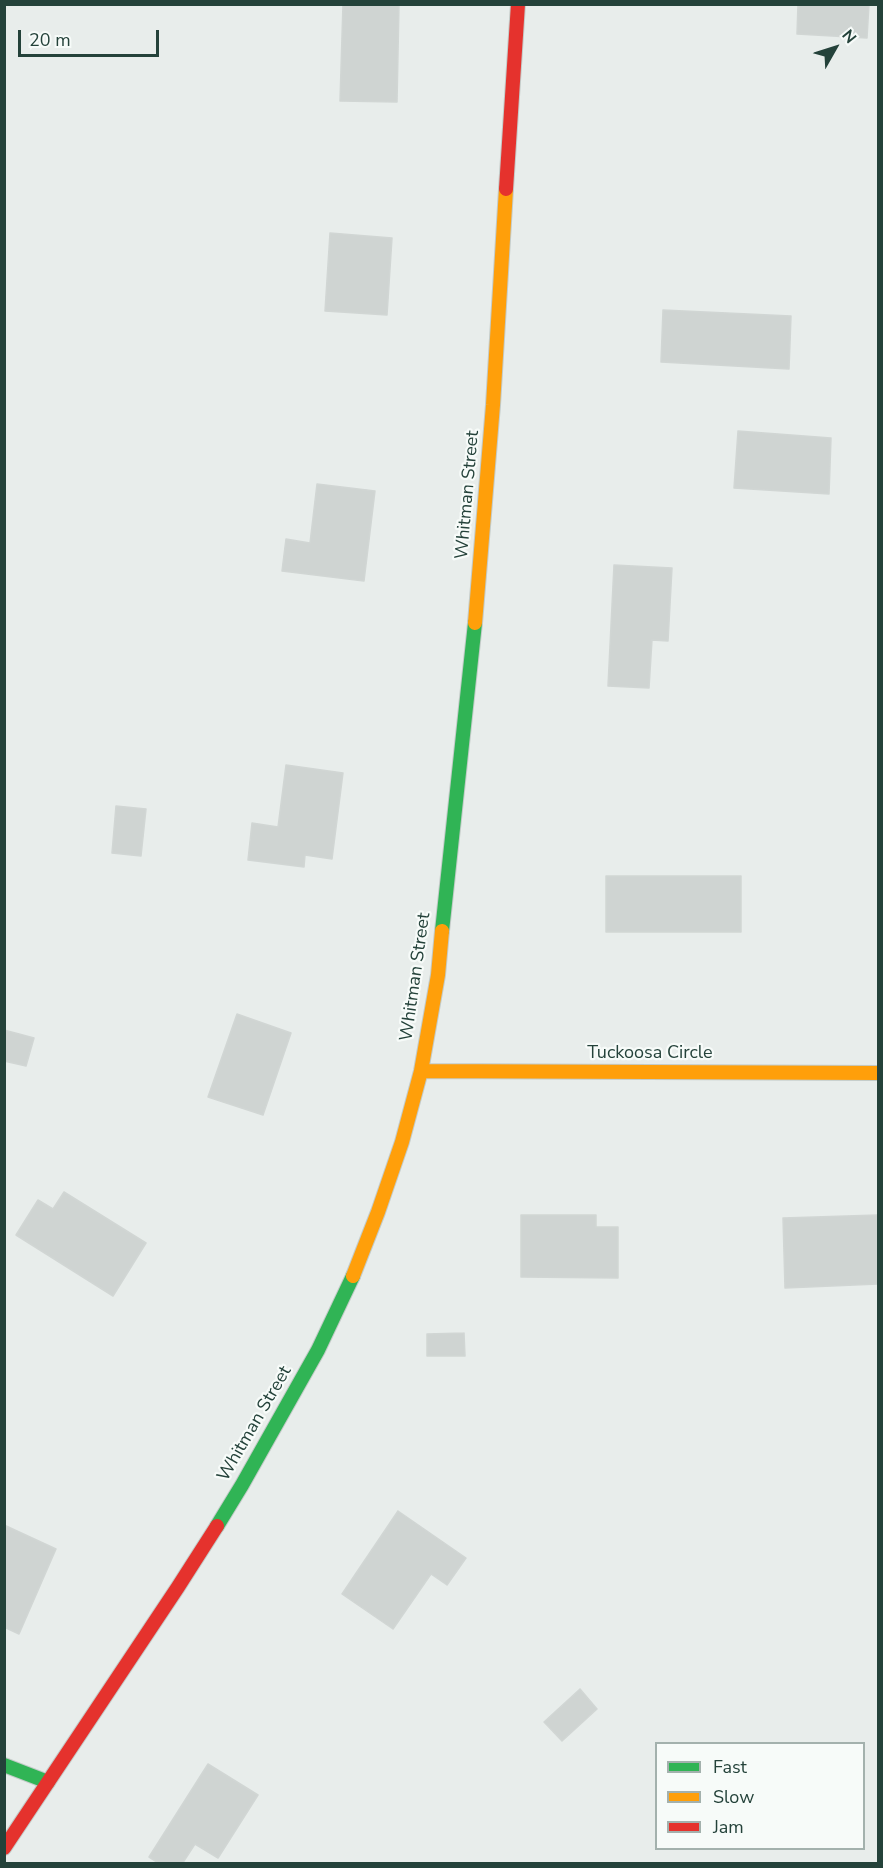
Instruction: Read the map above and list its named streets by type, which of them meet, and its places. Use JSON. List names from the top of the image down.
{
  "streets": {
    "street": ["Whitman Street", "Tuckoosa Circle"]
  },
  "crossings": [
    ["Whitman Street", "Tuckoosa Circle"]
  ],
  "legend": ["Fast", "Slow", "Jam"],
  "scale_bar": "20 m",
  "north": "top right"
}
